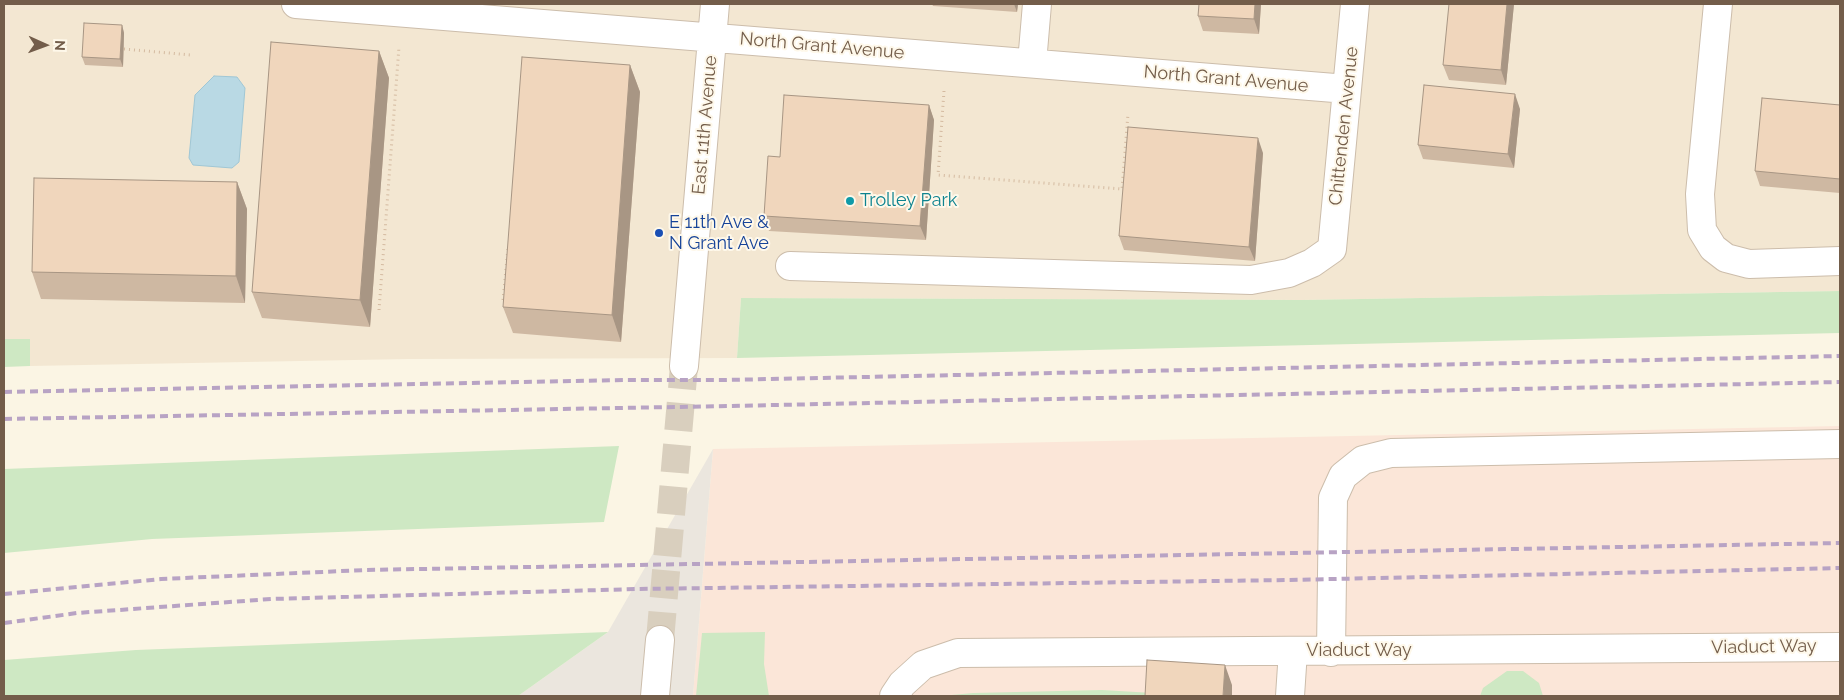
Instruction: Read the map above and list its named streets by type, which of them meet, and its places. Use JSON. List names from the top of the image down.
{
  "streets": {
    "street": [
      "North Grant Avenue",
      "East 11th Avenue",
      "Chittenden Avenue",
      "Viaduct Way"
    ]
  },
  "crossings": [
    ["North Grant Avenue", "East 11th Avenue"],
    ["North Grant Avenue", "Chittenden Avenue"]
  ],
  "places": ["Trolley Park", "E 11th Ave & N Grant Ave"],
  "north": "right"
}
